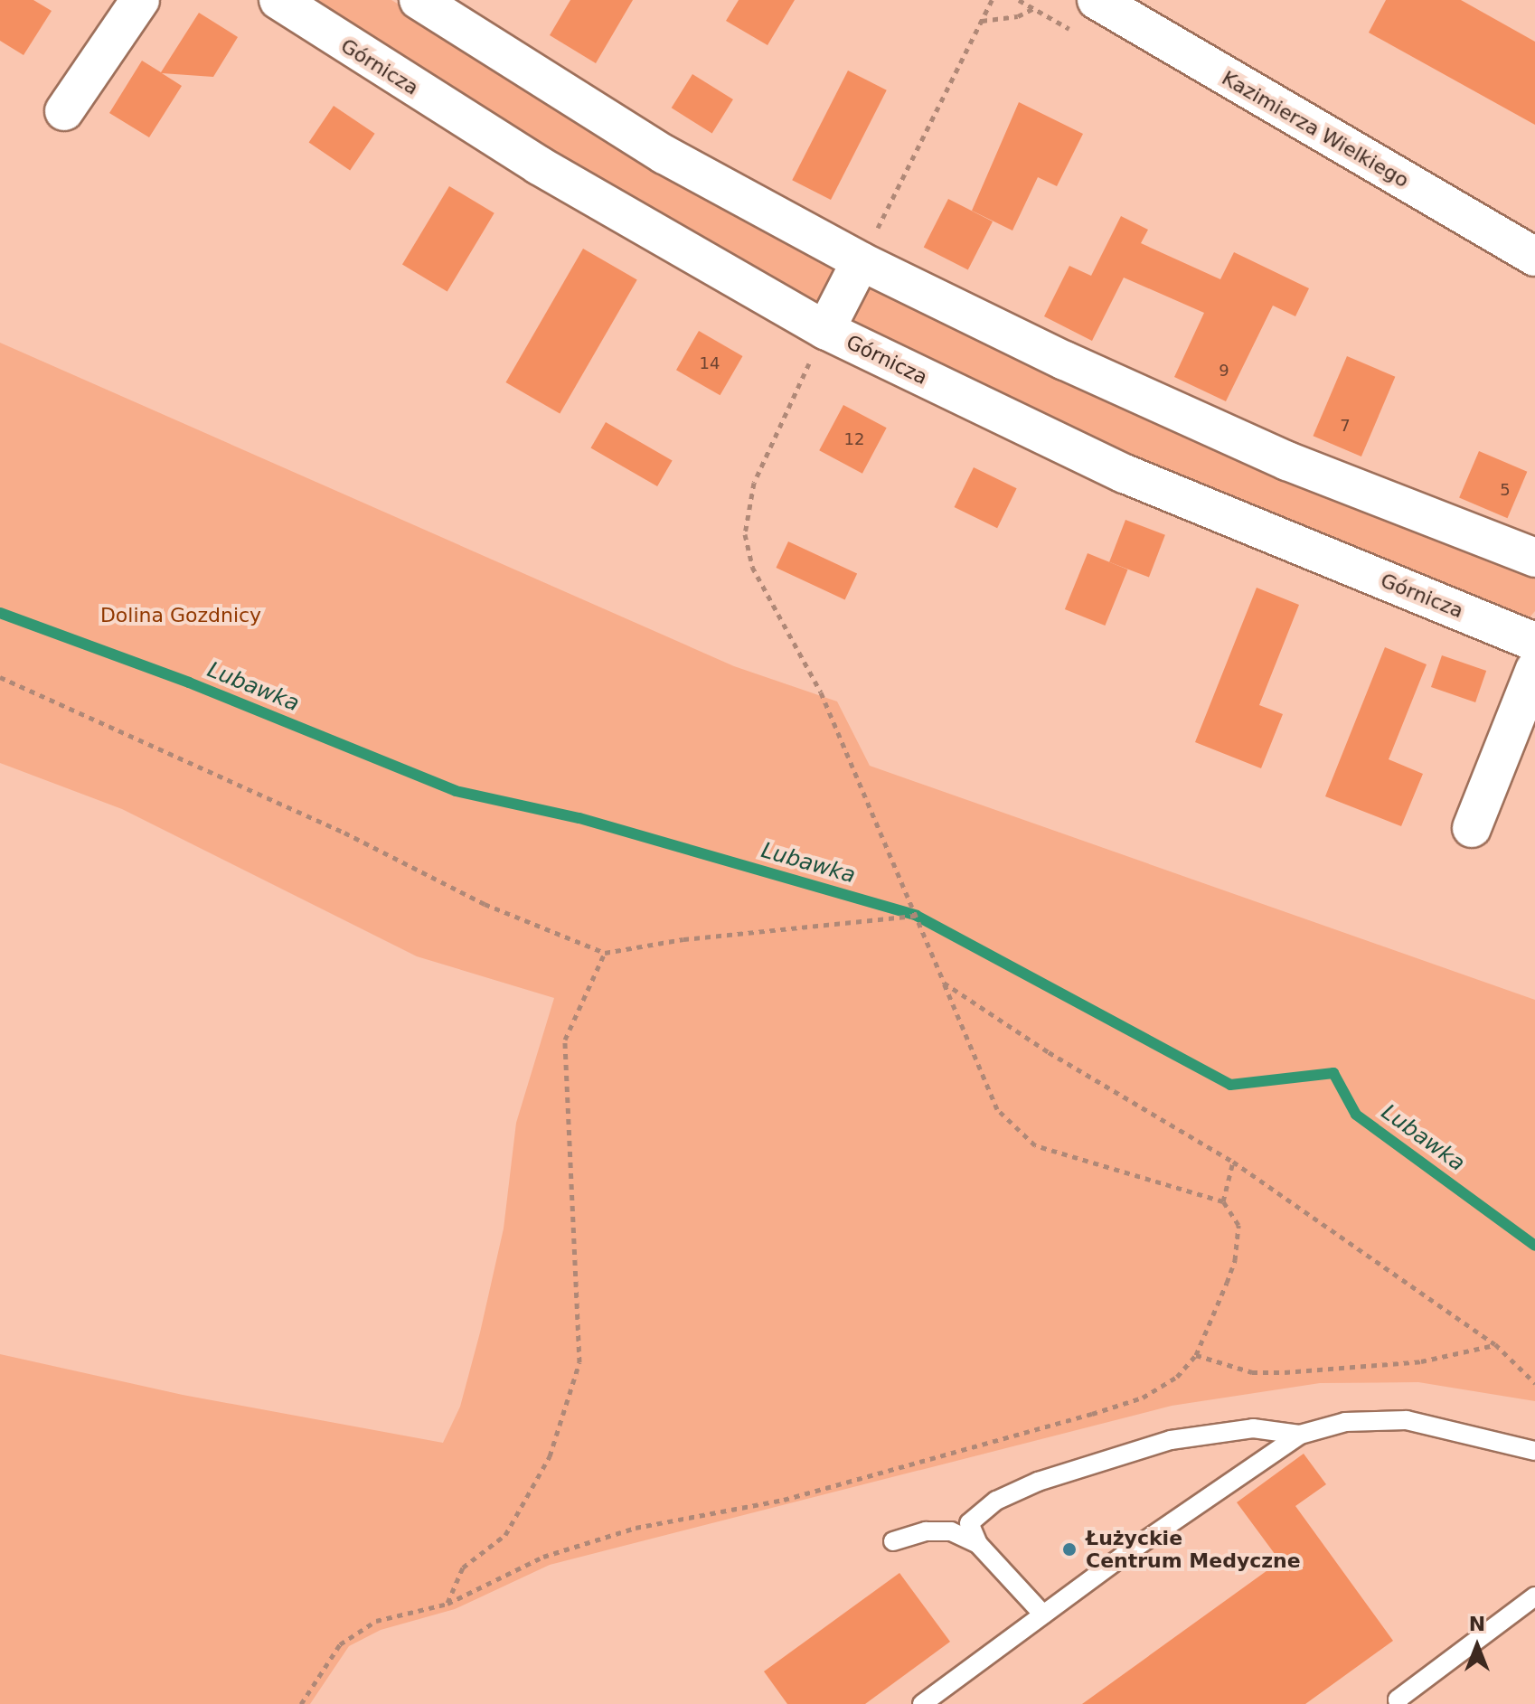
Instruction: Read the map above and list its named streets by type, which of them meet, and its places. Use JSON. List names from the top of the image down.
{
  "streets": {
    "street": ["Górnicza", "Kazimierza Wielkiego"]
  },
  "water": ["Lubawka"],
  "parks": ["Dolina Gozdnicy"],
  "places": ["Łużyckie Centrum Medyczne"],
  "house_numbers": [
    "14",
    "9",
    "7",
    "12",
    "5"
  ],
  "north": "top"
}
